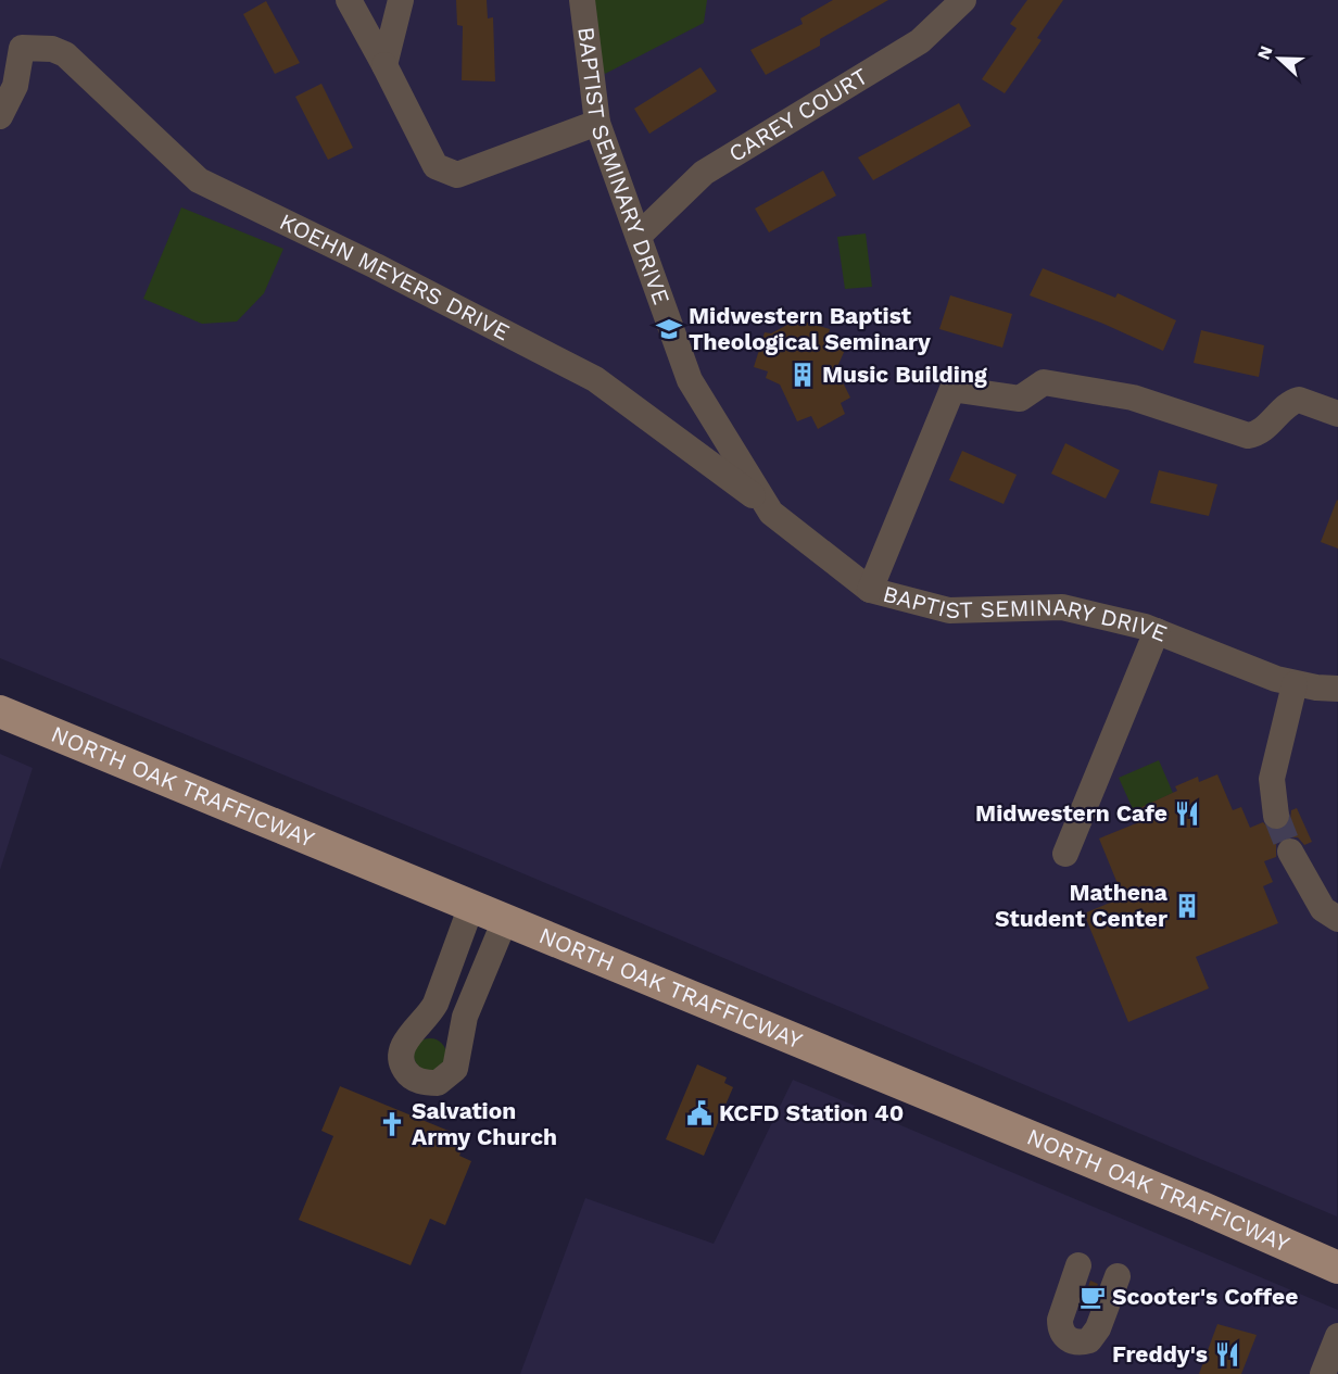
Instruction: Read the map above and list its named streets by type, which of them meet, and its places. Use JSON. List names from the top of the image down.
{
  "streets": {
    "main road": ["NORTH OAK TRAFFICWAY"],
    "street": ["CAREY COURT", "BAPTIST SEMINARY DRIVE", "KOEHN MEYERS DRIVE"]
  },
  "crossings": [
    ["CAREY COURT", "BAPTIST SEMINARY DRIVE"],
    ["BAPTIST SEMINARY DRIVE", "KOEHN MEYERS DRIVE"]
  ],
  "places": {
    "school or university": ["Midwestern Baptist Theological Seminary"],
    "building": ["Music Building", "Mathena Student Center"],
    "restaurant": ["Midwestern Cafe", "Freddy's"],
    "public building": ["KCFD Station 40"],
    "church": ["Salvation Army Church"],
    "cafe": ["Scooter's Coffee"]
  },
  "north": "left"
}
